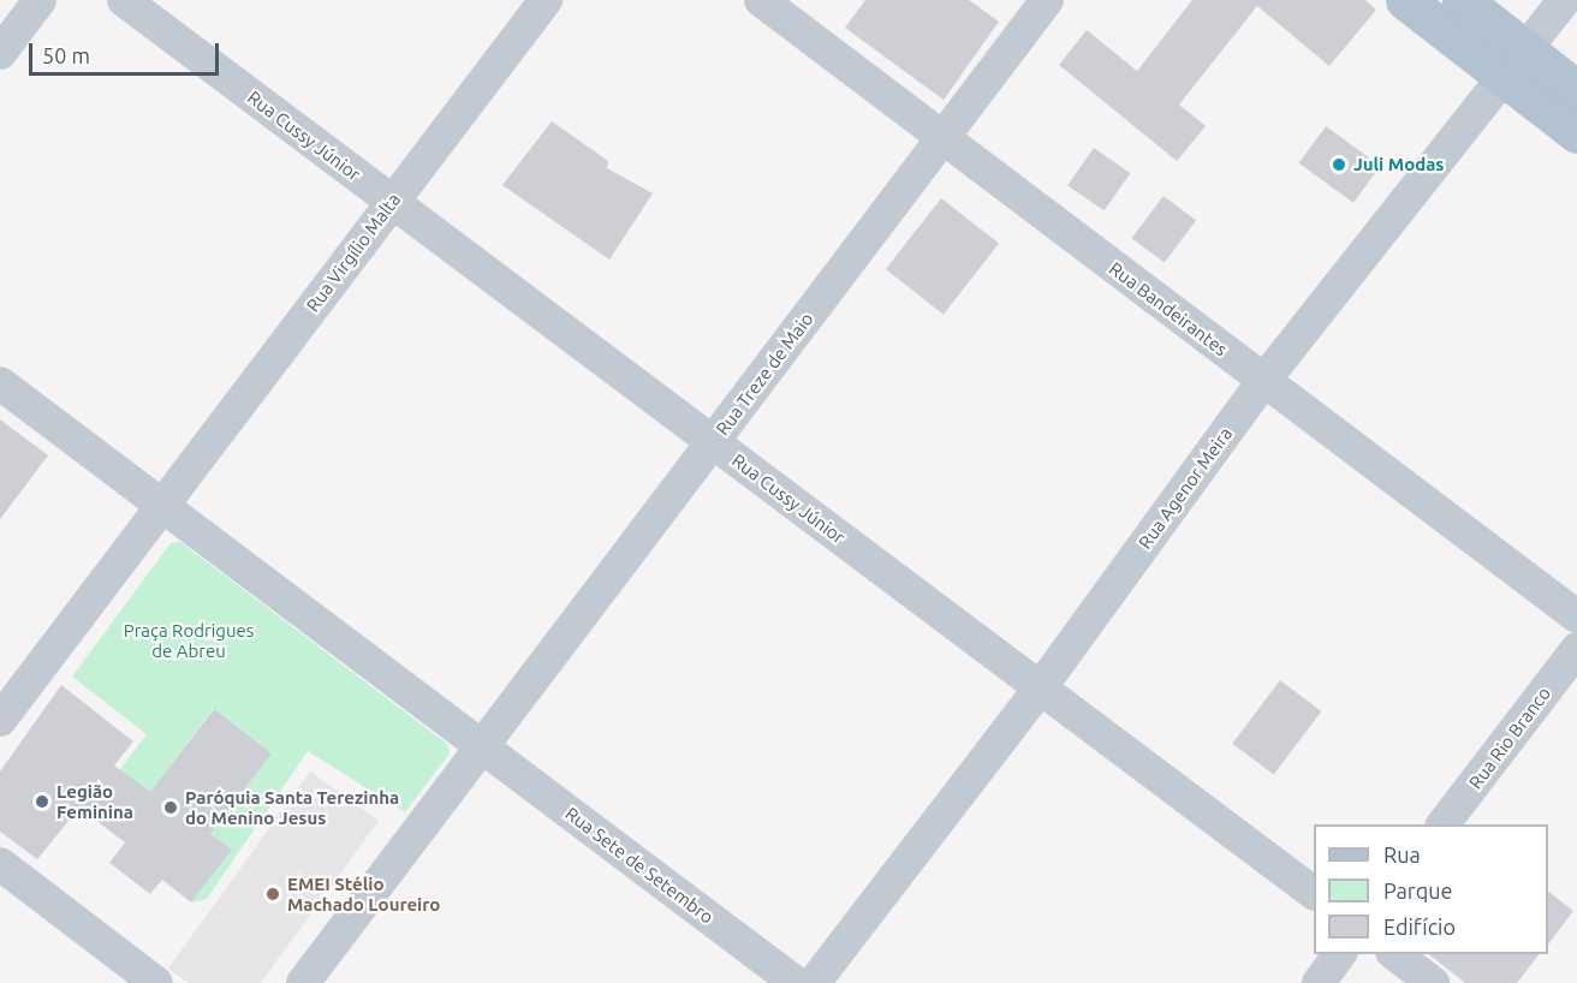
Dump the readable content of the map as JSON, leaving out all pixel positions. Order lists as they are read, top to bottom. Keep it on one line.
{"streets":{"street":["Rua Cussy Júnior","Rua Virgílio Malta","Rua Bandeirantes","Rua Treze de Maio","Rua Agenor Meira","Rua Rio Branco","Rua Sete de Setembro"]},"crossings":[["Rua Cussy Júnior","Rua Virgílio Malta"],["Rua Cussy Júnior","Rua Treze de Maio"],["Rua Cussy Júnior","Rua Agenor Meira"],["Rua Bandeirantes","Rua Treze de Maio"],["Rua Bandeirantes","Rua Agenor Meira"],["Rua Treze de Maio","Rua Sete de Setembro"]],"parks":["Praça Rodrigues de Abreu"],"places":["Juli Modas","Legião Feminina","Paróquia Santa Terezinha do Menino Jesus","EMEI Stélio Machado Loureiro"],"legend":["Rua","Parque","Edifício"],"scale_bar":"50 m"}
